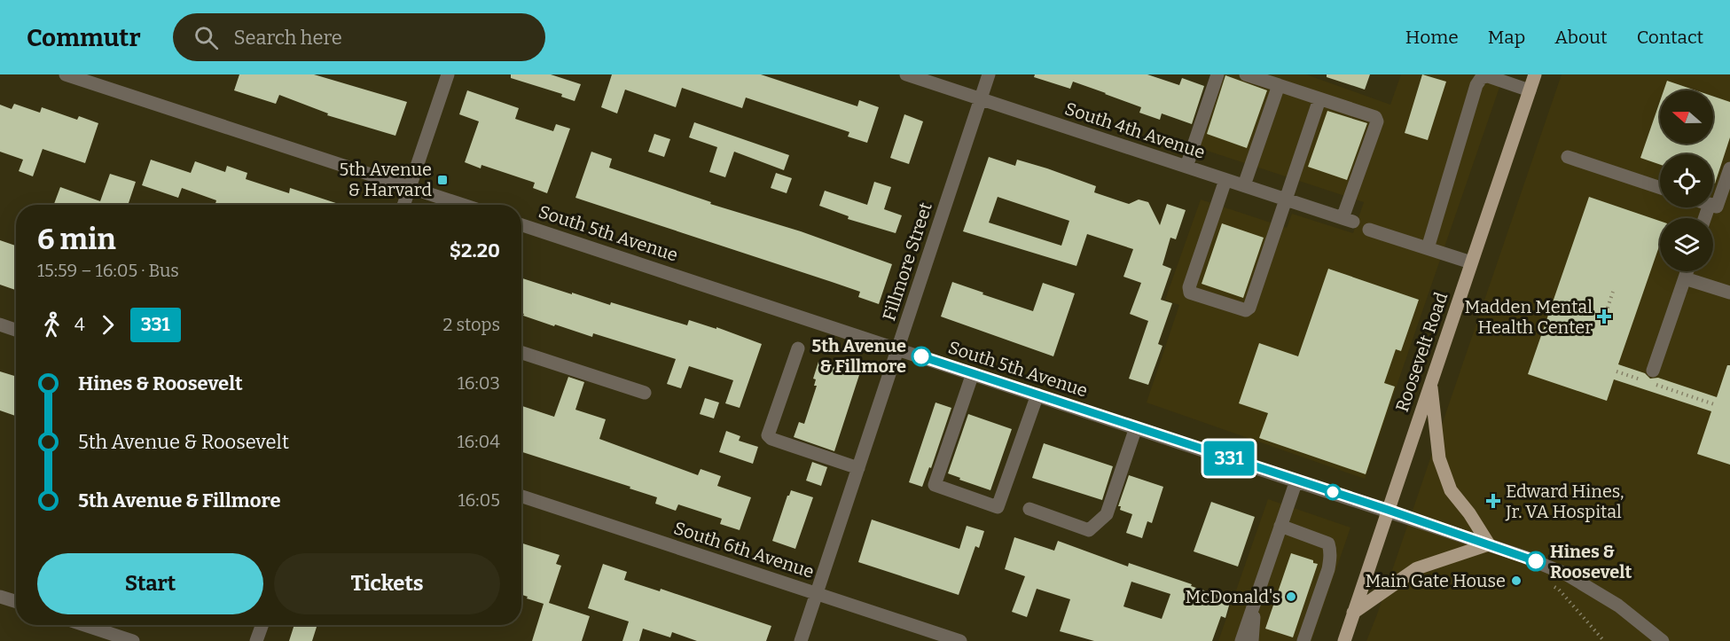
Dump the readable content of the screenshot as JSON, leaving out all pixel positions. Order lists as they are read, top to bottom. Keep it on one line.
{"streets":{"main road":["Roosevelt Road"],"street":["South 4th Avenue","South 5th Avenue","Fillmore Street","South 6th Avenue"]},"crossings":[["South 4th Avenue","Fillmore Street"],["South 5th Avenue","Fillmore Street"],["South 5th Avenue","Roosevelt Road"],["Fillmore Street","South 6th Avenue"]],"places":{"transit":["5th Avenue & Harvard"],"health":["Madden Mental Health Center","Edward Hines, Jr. VA Hospital"],"other":["5th Avenue & Fillmore","Hines & Roosevelt","Main Gate House","McDonald's"]},"lines":["bus line 331"],"north":"left","page":{"header":"Commutr","search":"Search here","nav":["Home","Map","About","Contact"],"on_map":"331","heading":["6 min","15:59 – 16:05 · Bus","$2.20"],"legs":["4","331","2 stops"],"list":[{"name":"Hines & Roosevelt","value":"16:03"},{"name":"5th Avenue & Roosevelt","value":"16:04"},{"name":"5th Avenue & Fillmore","value":"16:05"}],"buttons":["Start","Tickets"]}}
